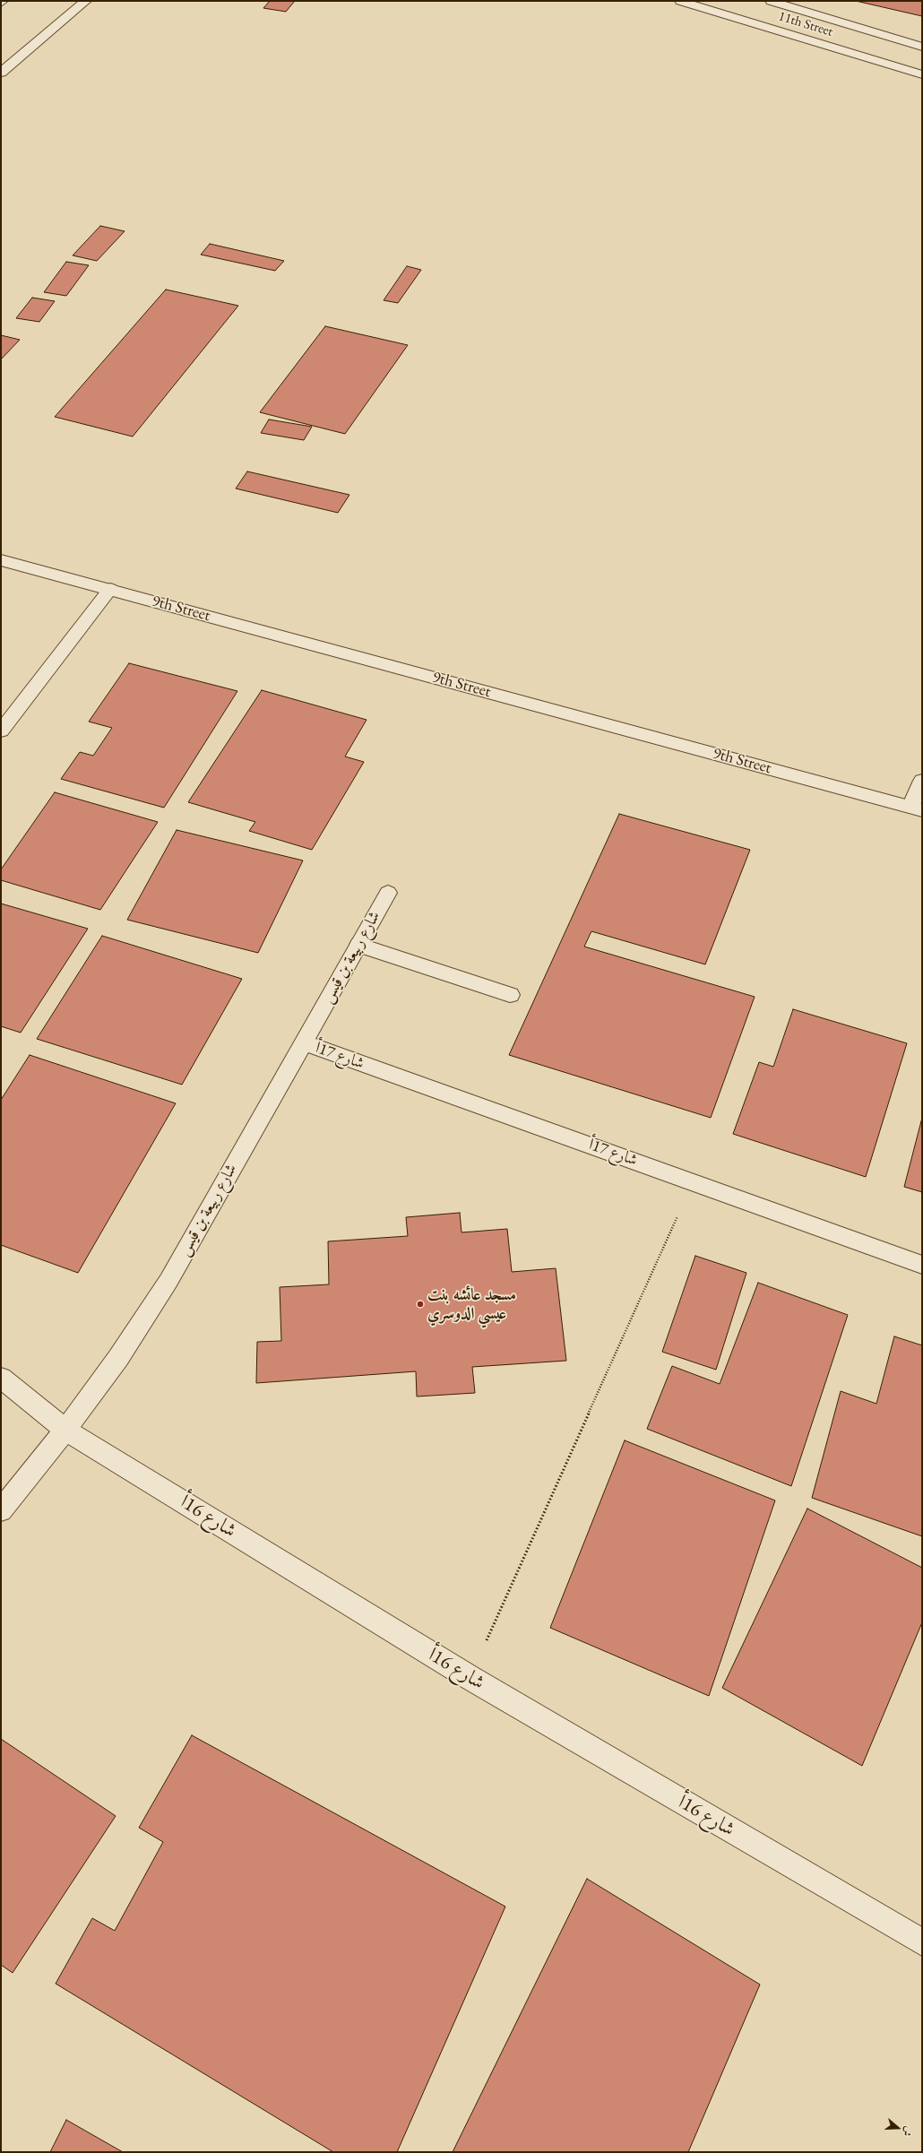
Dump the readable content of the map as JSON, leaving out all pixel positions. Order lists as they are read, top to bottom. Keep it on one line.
{"streets":{"street":["11th Street","9th Street","شارع ربيعة بن قيس","شارع 17أ","شارع 16أ"]},"crossings":[["شارع ربيعة بن قيس","شارع 17أ"],["شارع ربيعة بن قيس","شارع 16أ"]],"places":["مسجد عائشه بنت عيسي الدوسري"],"north":"right"}
